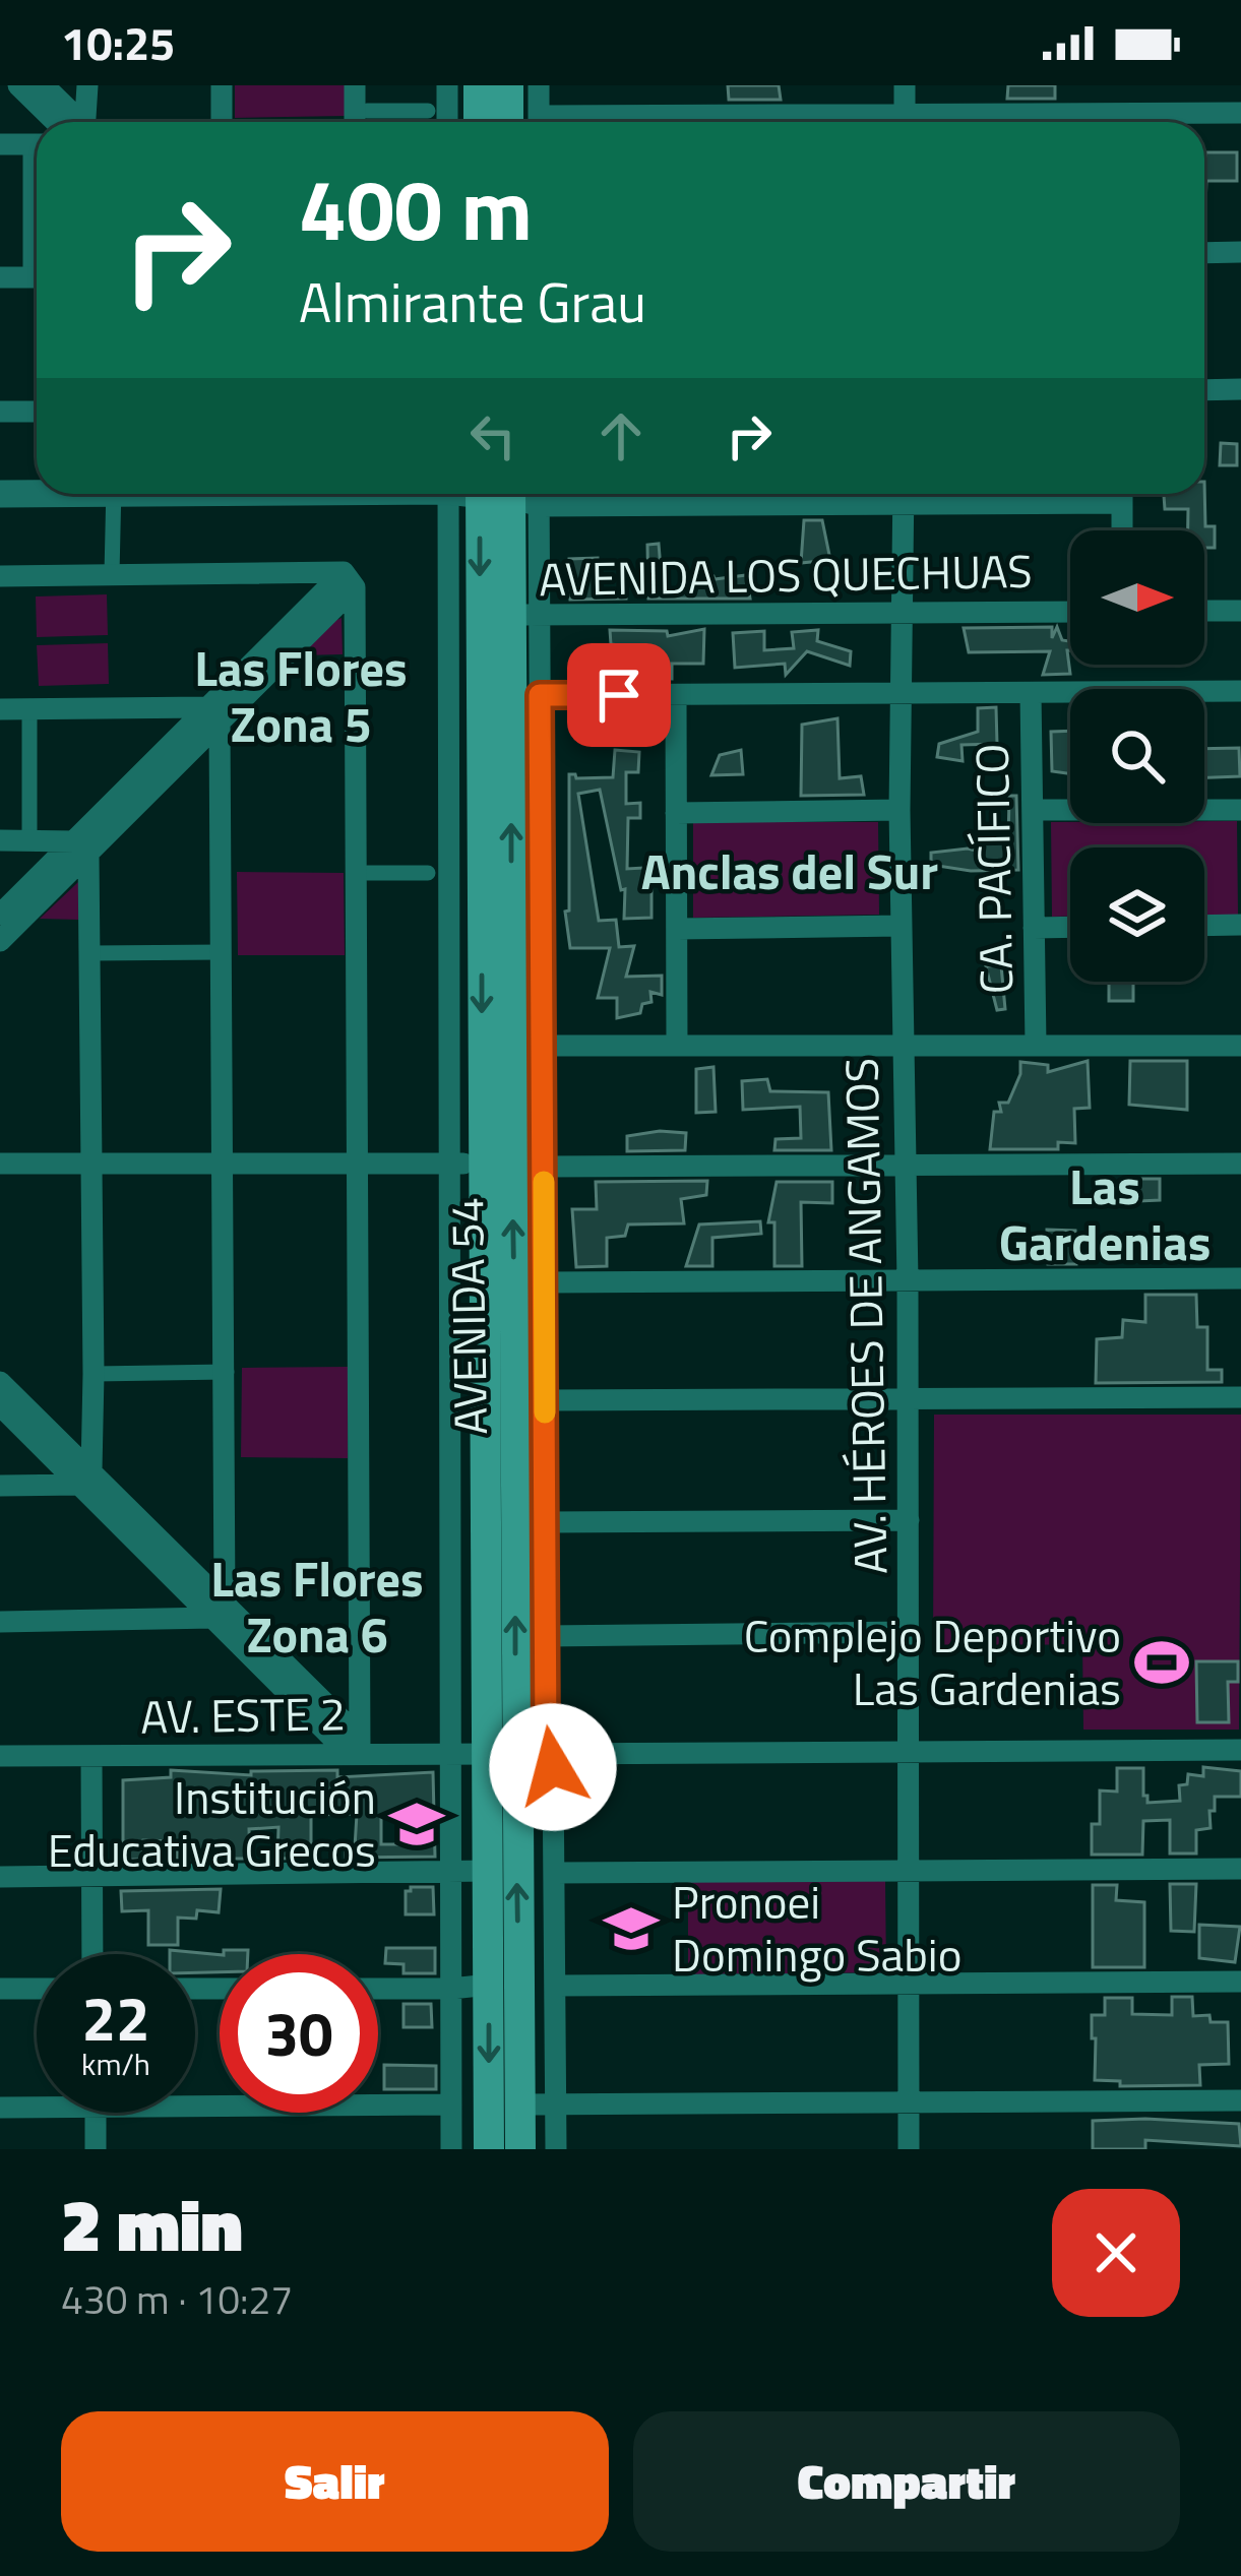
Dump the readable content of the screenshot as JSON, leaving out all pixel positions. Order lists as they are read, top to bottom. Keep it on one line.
{"streets":{"main road":["AVENIDA 54"],"street":["AVENIDA LOS QUECHUAS","CA. PACÍFICO","AV. HÉROES DE ANGAMOS","AV. ESTE 2"]},"crossings":[["AVENIDA LOS QUECHUAS","AVENIDA 54"],["AVENIDA LOS QUECHUAS","AV. HÉROES DE ANGAMOS"],["AVENIDA 54","AV. ESTE 2"],["AV. HÉROES DE ANGAMOS","AV. ESTE 2"]],"districts":["Las Flores Zona 5","Anclas del Sur","Las Gardenias","Las Flores Zona 6"],"places":{"sports":["Complejo Deportivo Las Gardenias"],"school or university":["Institución Educativa Grecos","Pronoei Domingo Sabio"]},"north":"right","page":{"status":"10:25","turn":["400 m","Almirante Grau"],"speed":"22 km/h","limit":"30","heading":["2 min","430 m · 10:27"],"buttons":["Salir","Compartir"]}}
